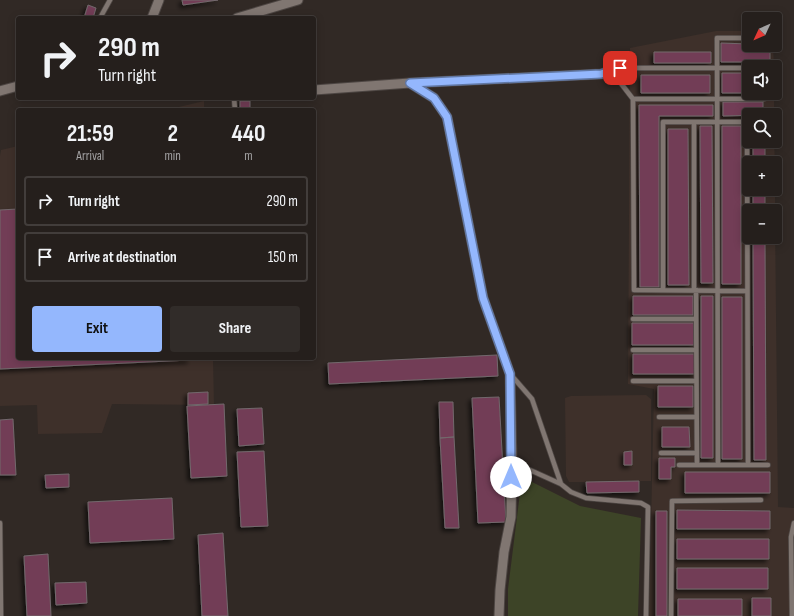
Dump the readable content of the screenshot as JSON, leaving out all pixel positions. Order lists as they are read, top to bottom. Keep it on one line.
{"north":"bottom left","page":{"map_buttons":["+","−"],"turn":["290 m","Turn right"],"eta":["21:59","Arrival","2","min","440","m"],"list":[{"name":"Turn right","value":"290 m"},{"name":"Arrive at destination","value":"150 m"}],"buttons":["Exit","Share"]}}
